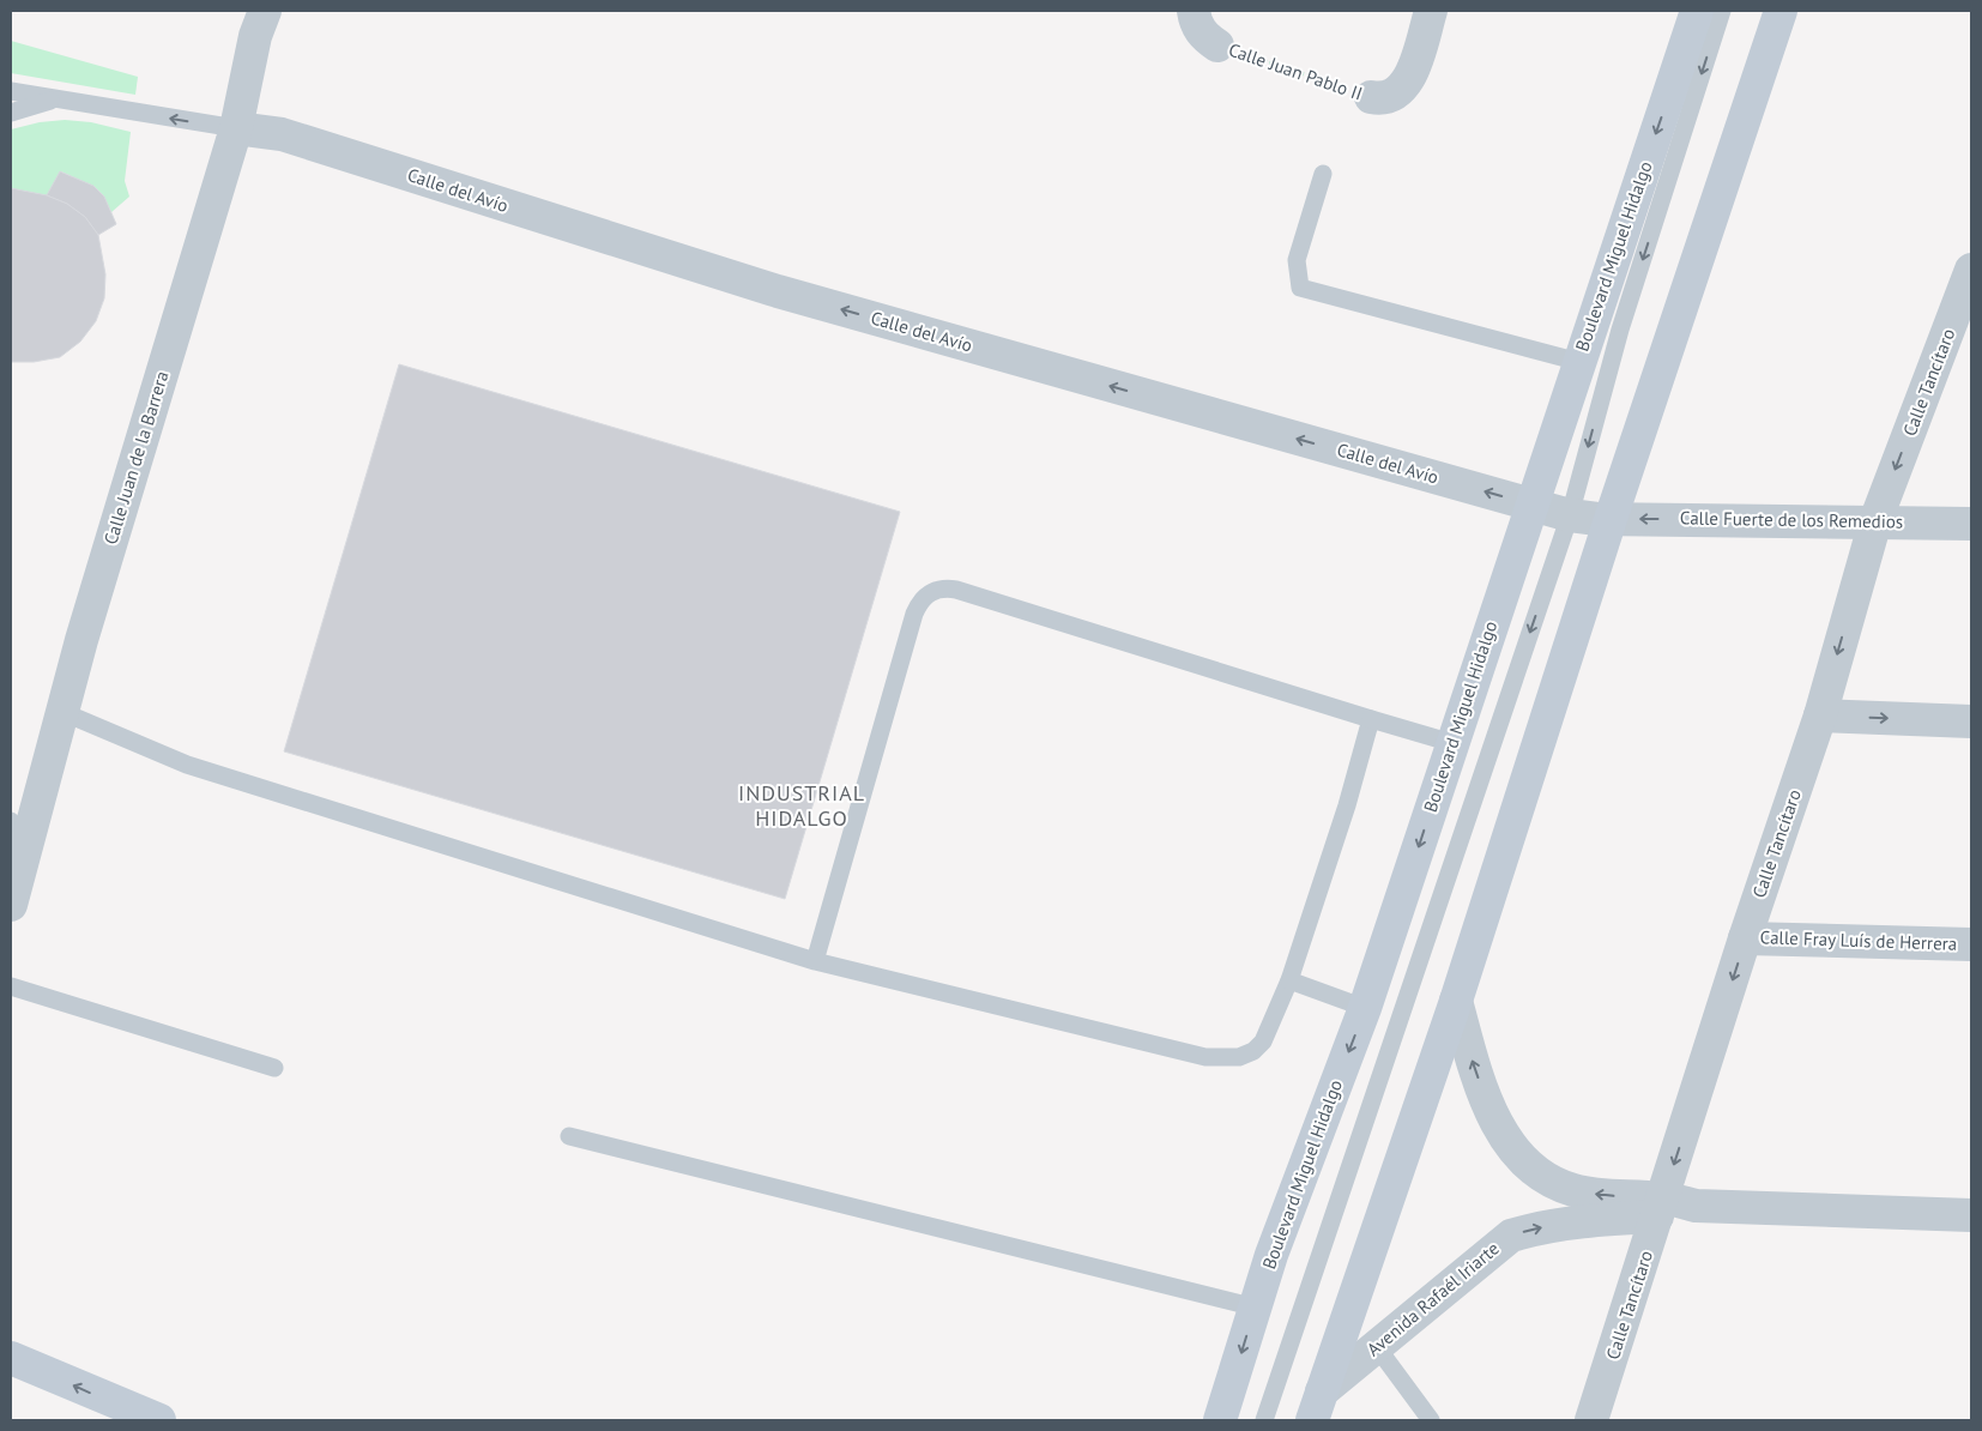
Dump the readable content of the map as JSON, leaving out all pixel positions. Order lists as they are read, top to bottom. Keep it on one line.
{"streets":{"main road":["Boulevard Miguel Hidalgo"],"street":["Calle Juan Pablo II","Calle del Avío","Calle Tancítaro","Calle Juan de la Barrera","Calle Fuerte de los Remedios","Calle Fray Luís de Herrera","Avenida Rafaél Iriarte"]},"crossings":[["Calle del Avío","Boulevard Miguel Hidalgo"],["Calle del Avío","Calle Juan de la Barrera"],["Calle del Avío","Calle Fuerte de los Remedios"],["Calle Tancítaro","Calle Fuerte de los Remedios"],["Calle Tancítaro","Calle Fray Luís de Herrera"],["Calle Tancítaro","Avenida Rafaél Iriarte"]],"one_way":["Calle del Avío","Calle Tancítaro","Calle Fuerte de los Remedios"],"districts":["INDUSTRIAL HIDALGO"]}
